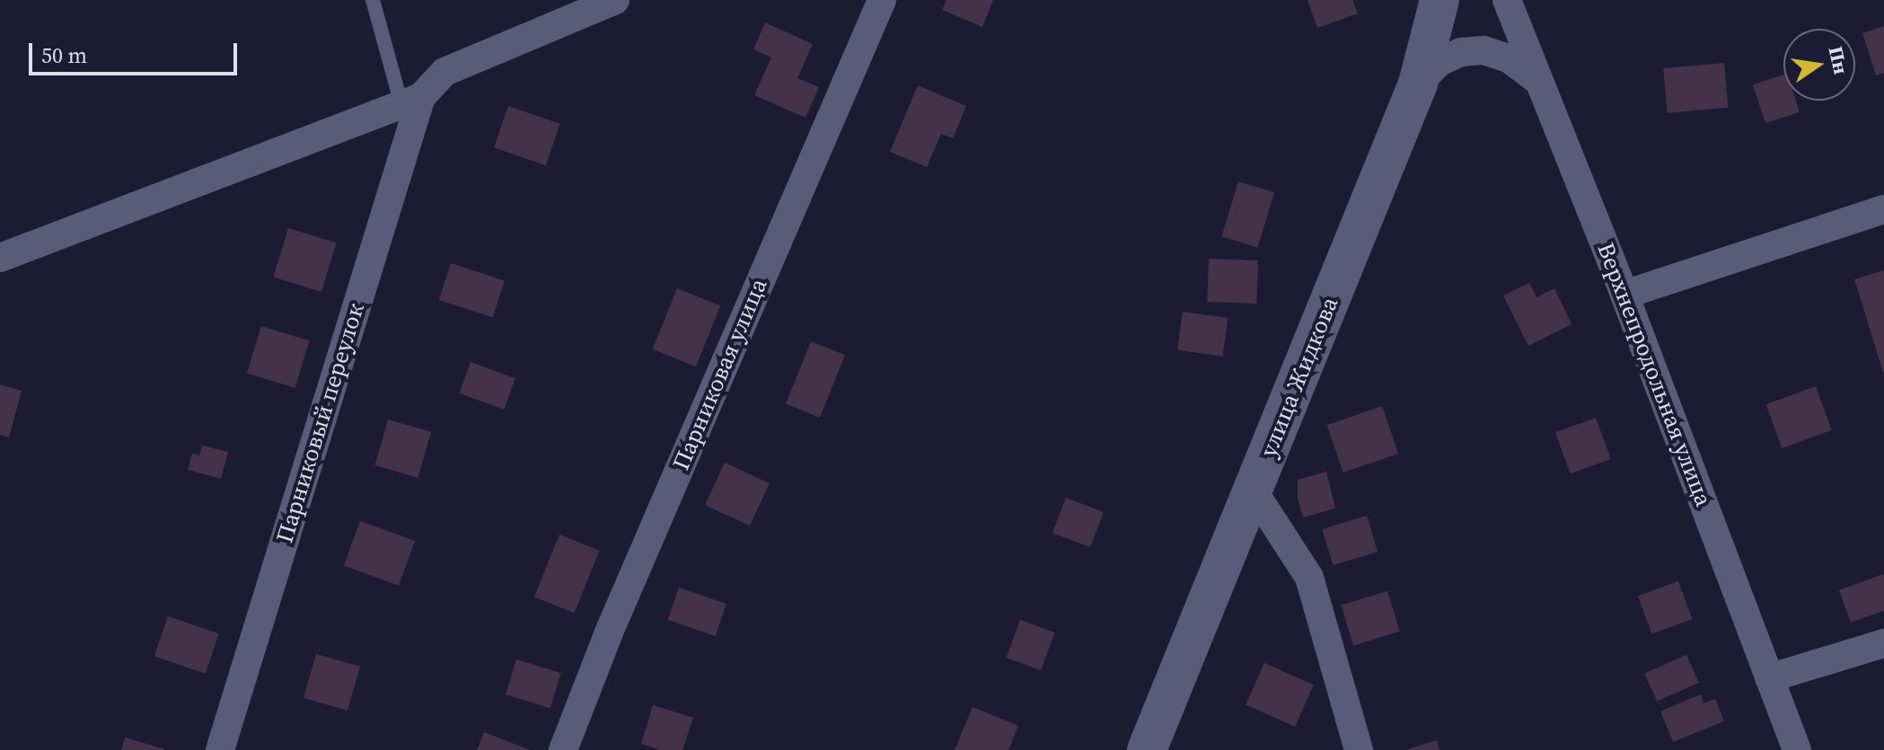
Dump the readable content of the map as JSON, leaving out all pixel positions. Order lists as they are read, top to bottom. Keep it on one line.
{"streets":{"main road":["улица Жидкова"],"street":["Парниковая улица","Верхнепродольная улица","Парниковый переулок"]},"scale_bar":"50 m","north":"right"}
